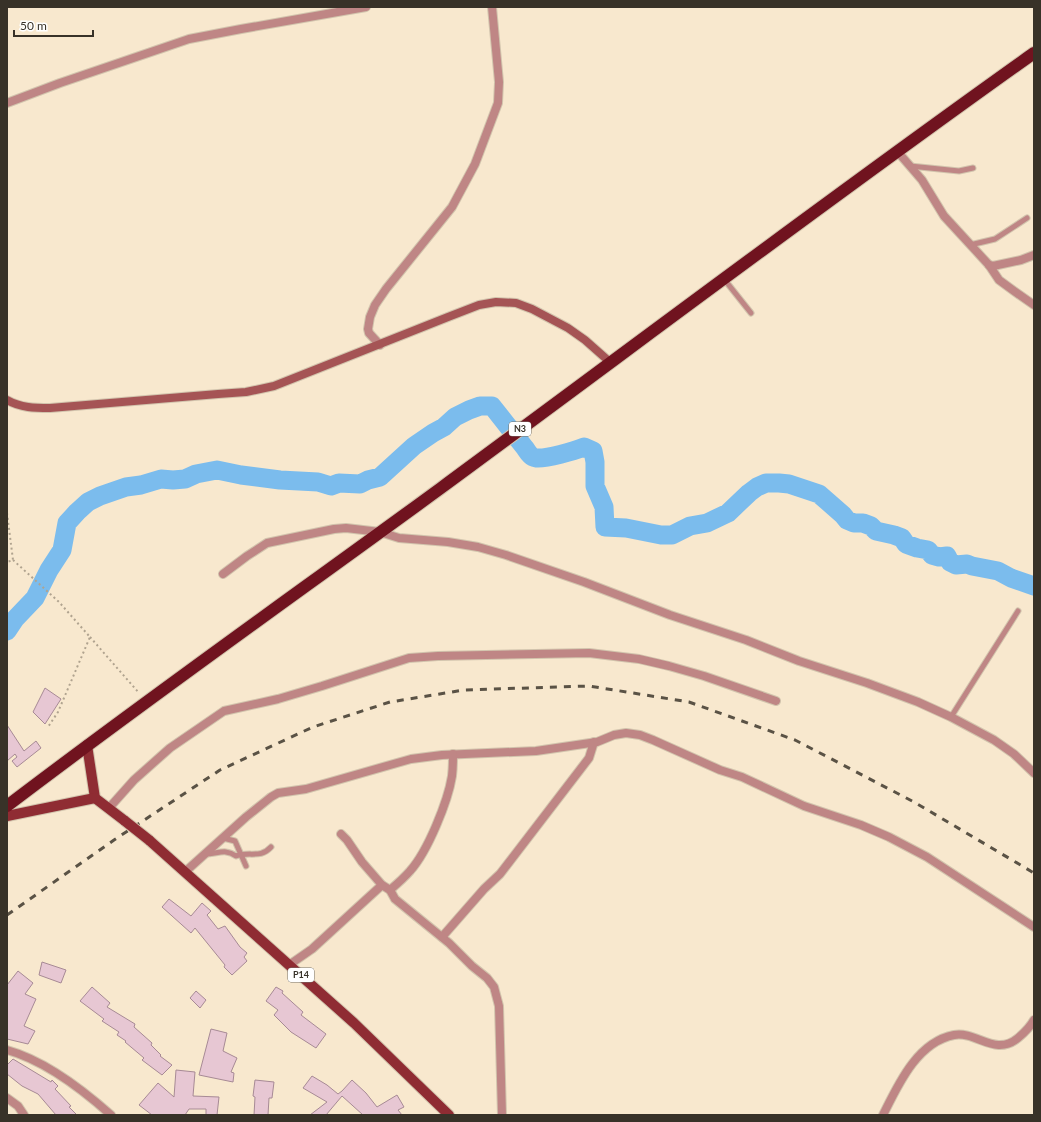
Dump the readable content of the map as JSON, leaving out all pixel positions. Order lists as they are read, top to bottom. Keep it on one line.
{"streets":{"highway":["N3"],"main road":["P14"]},"scale_bar":"50 m"}
